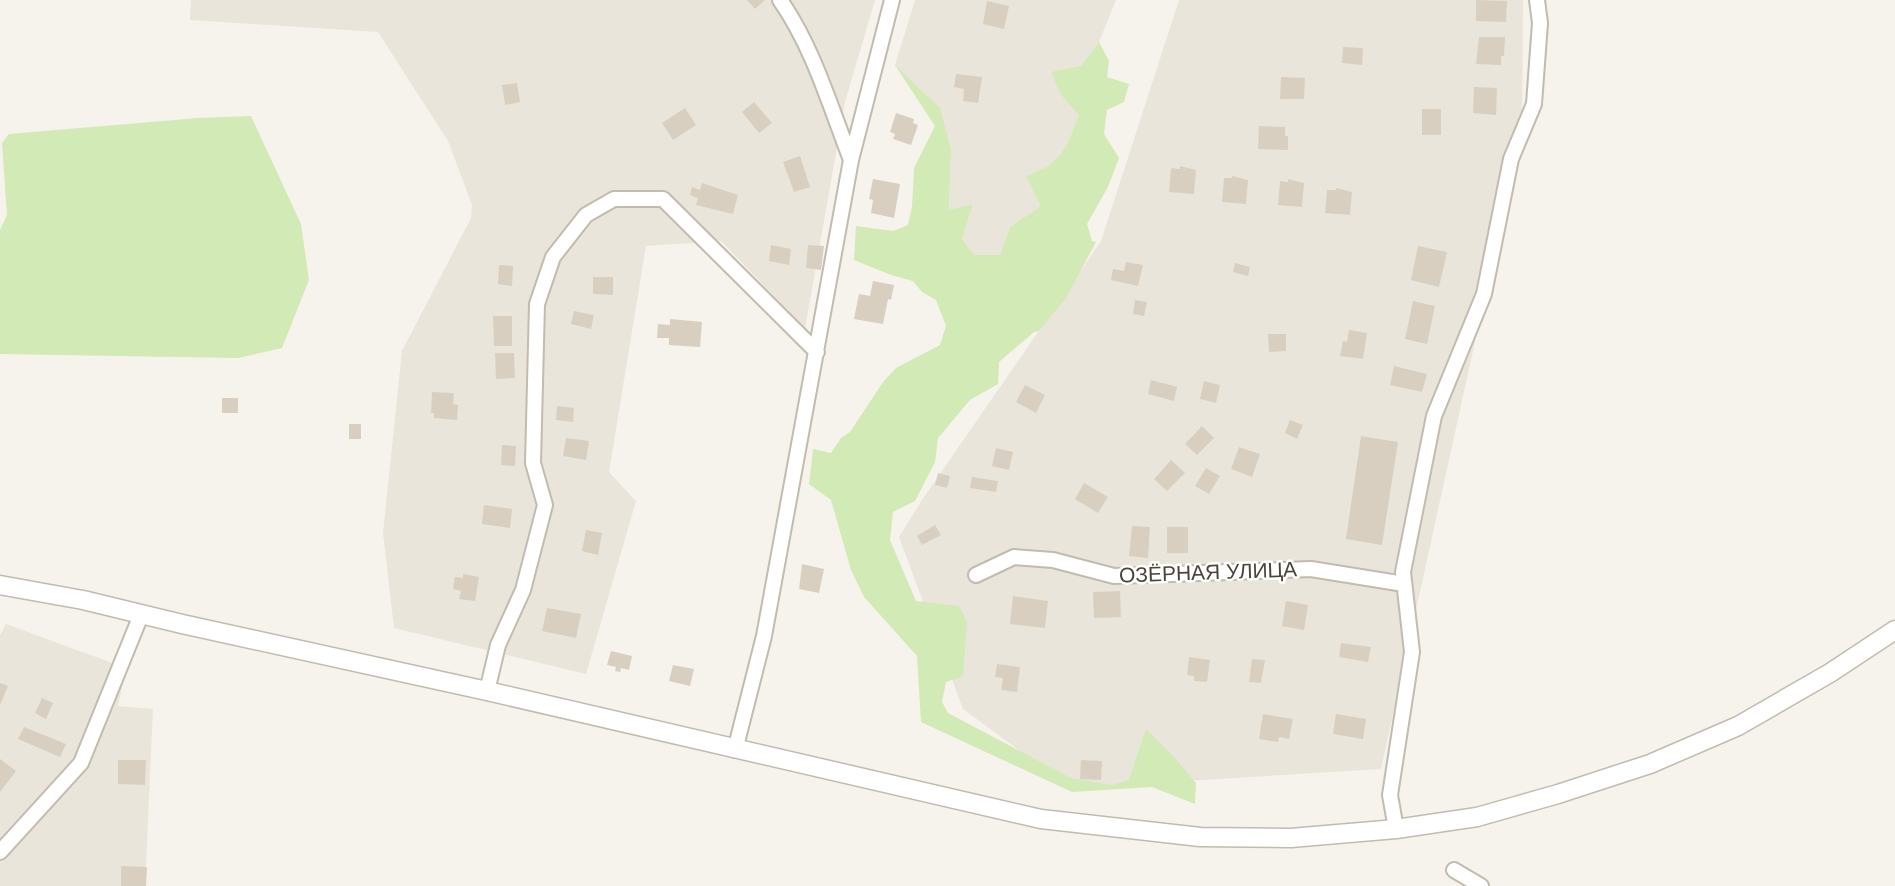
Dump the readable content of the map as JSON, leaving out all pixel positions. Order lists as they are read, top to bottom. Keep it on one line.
{"streets":{"street":["ОЗЁРНАЯ УЛИЦА"]}}
